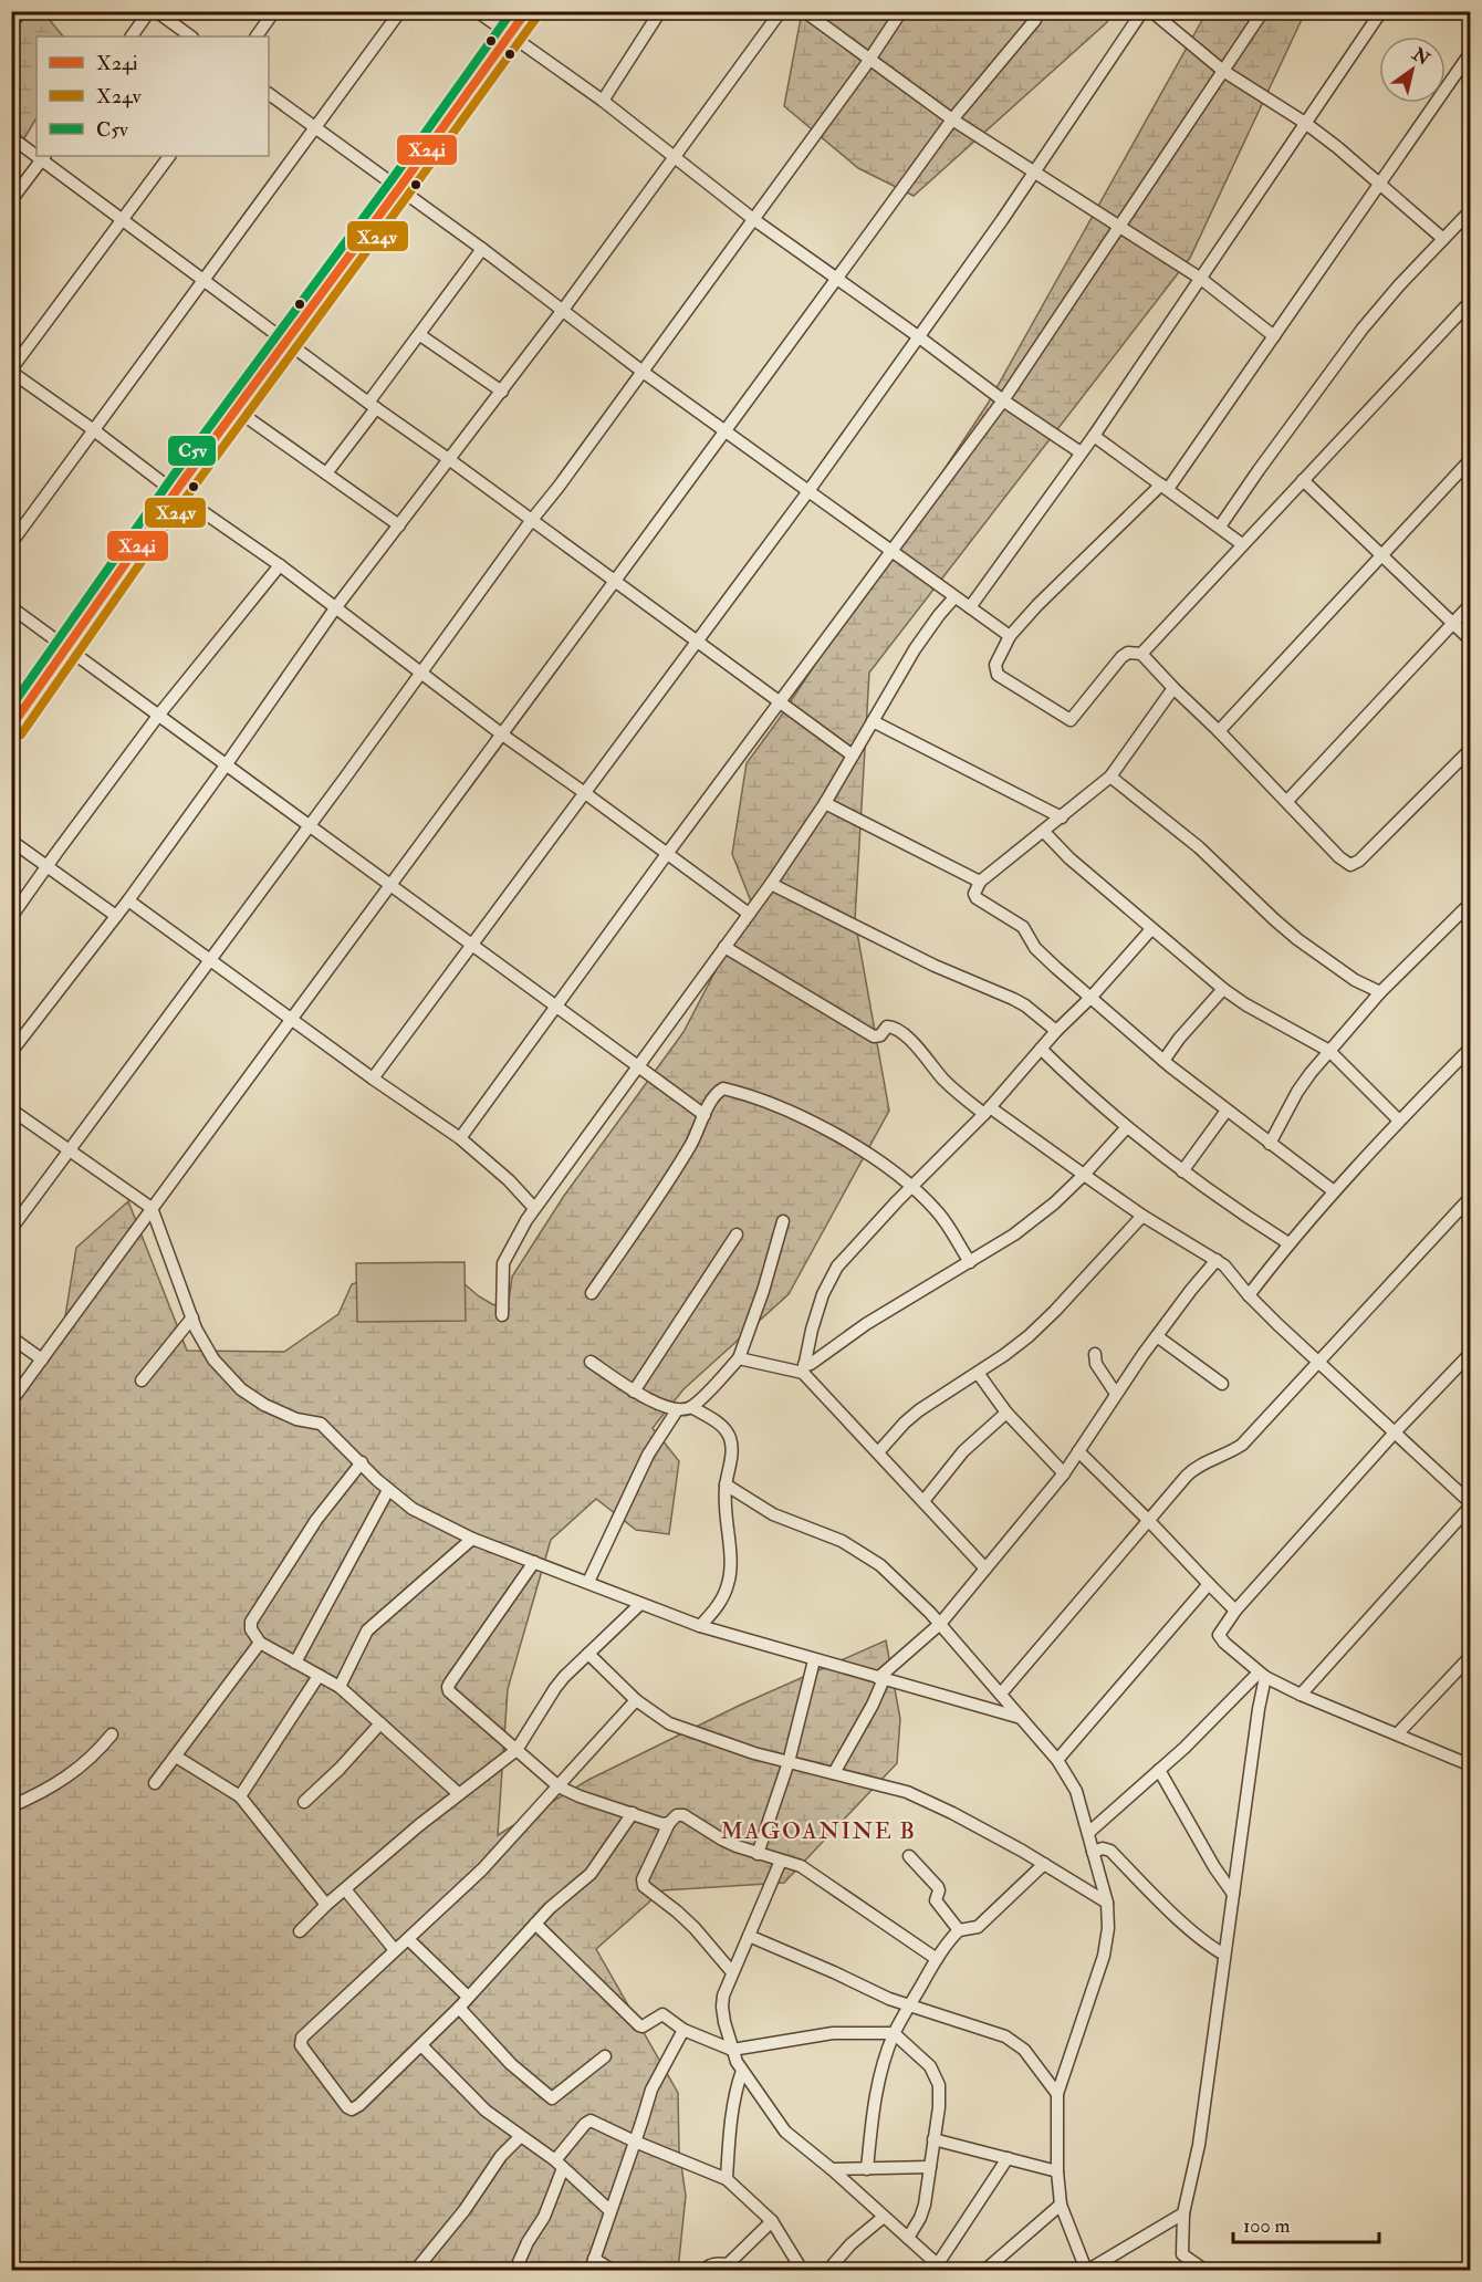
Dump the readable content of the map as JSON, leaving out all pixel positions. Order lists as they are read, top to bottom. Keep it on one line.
{"districts":["MAGOANINE B"],"lines":["transit line X24i","transit line C5v","transit line X24v"],"legend":["X24i","X24v","C5v"],"scale_bar":"100 m","north":"top right"}
